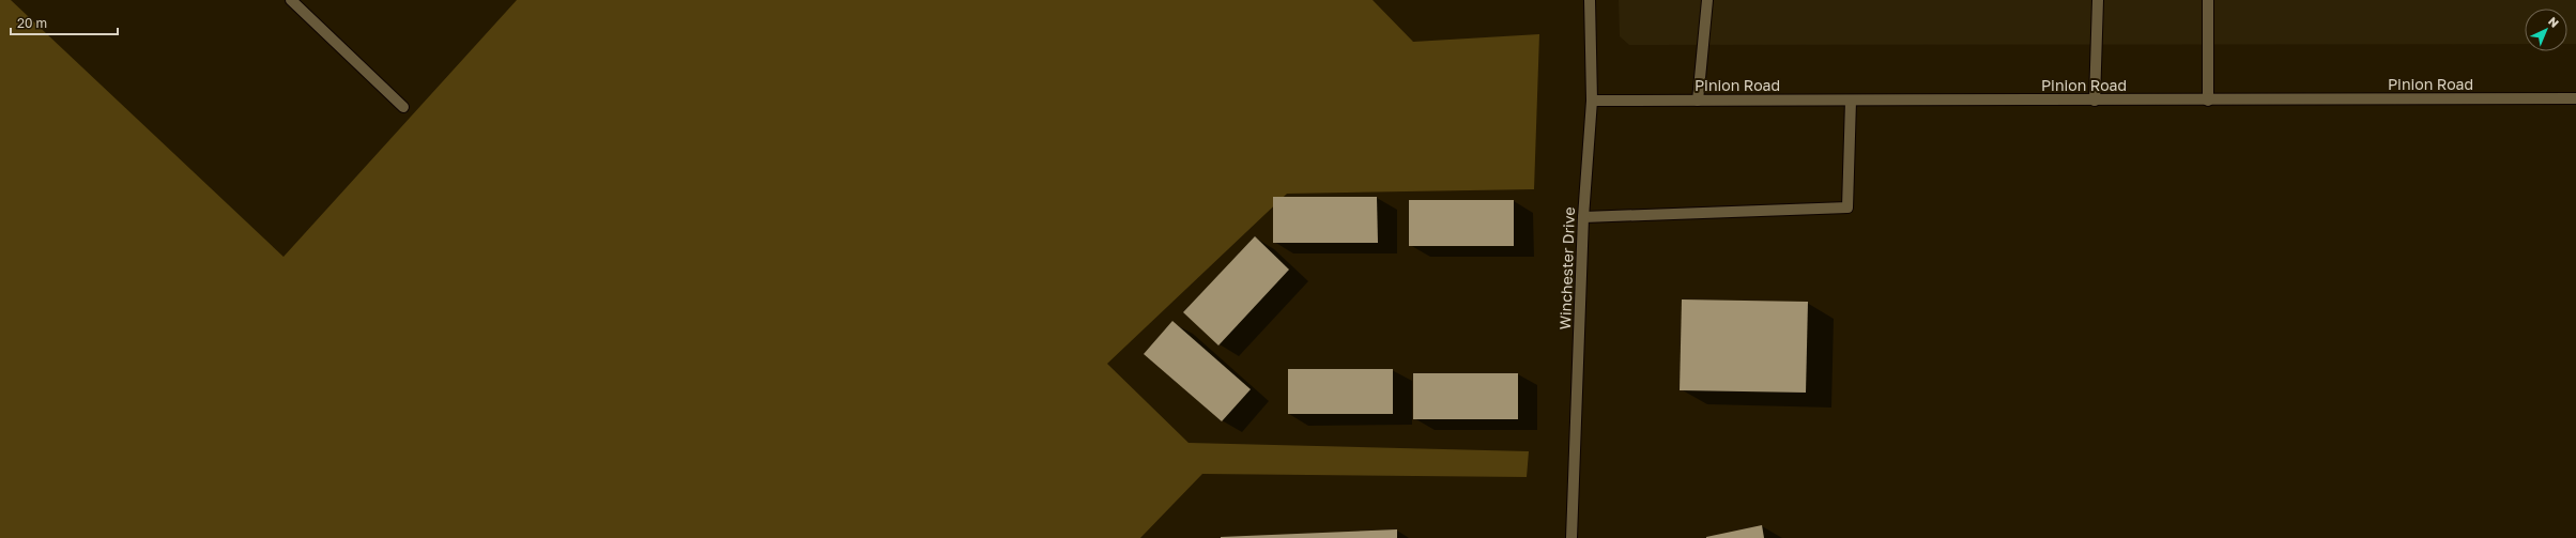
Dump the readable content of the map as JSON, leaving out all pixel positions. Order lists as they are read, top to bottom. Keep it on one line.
{"streets":{"street":["Pinion Road","Winchester Drive"]},"crossings":[["Pinion Road","Winchester Drive"]],"scale_bar":"20 m","north":"top right"}
